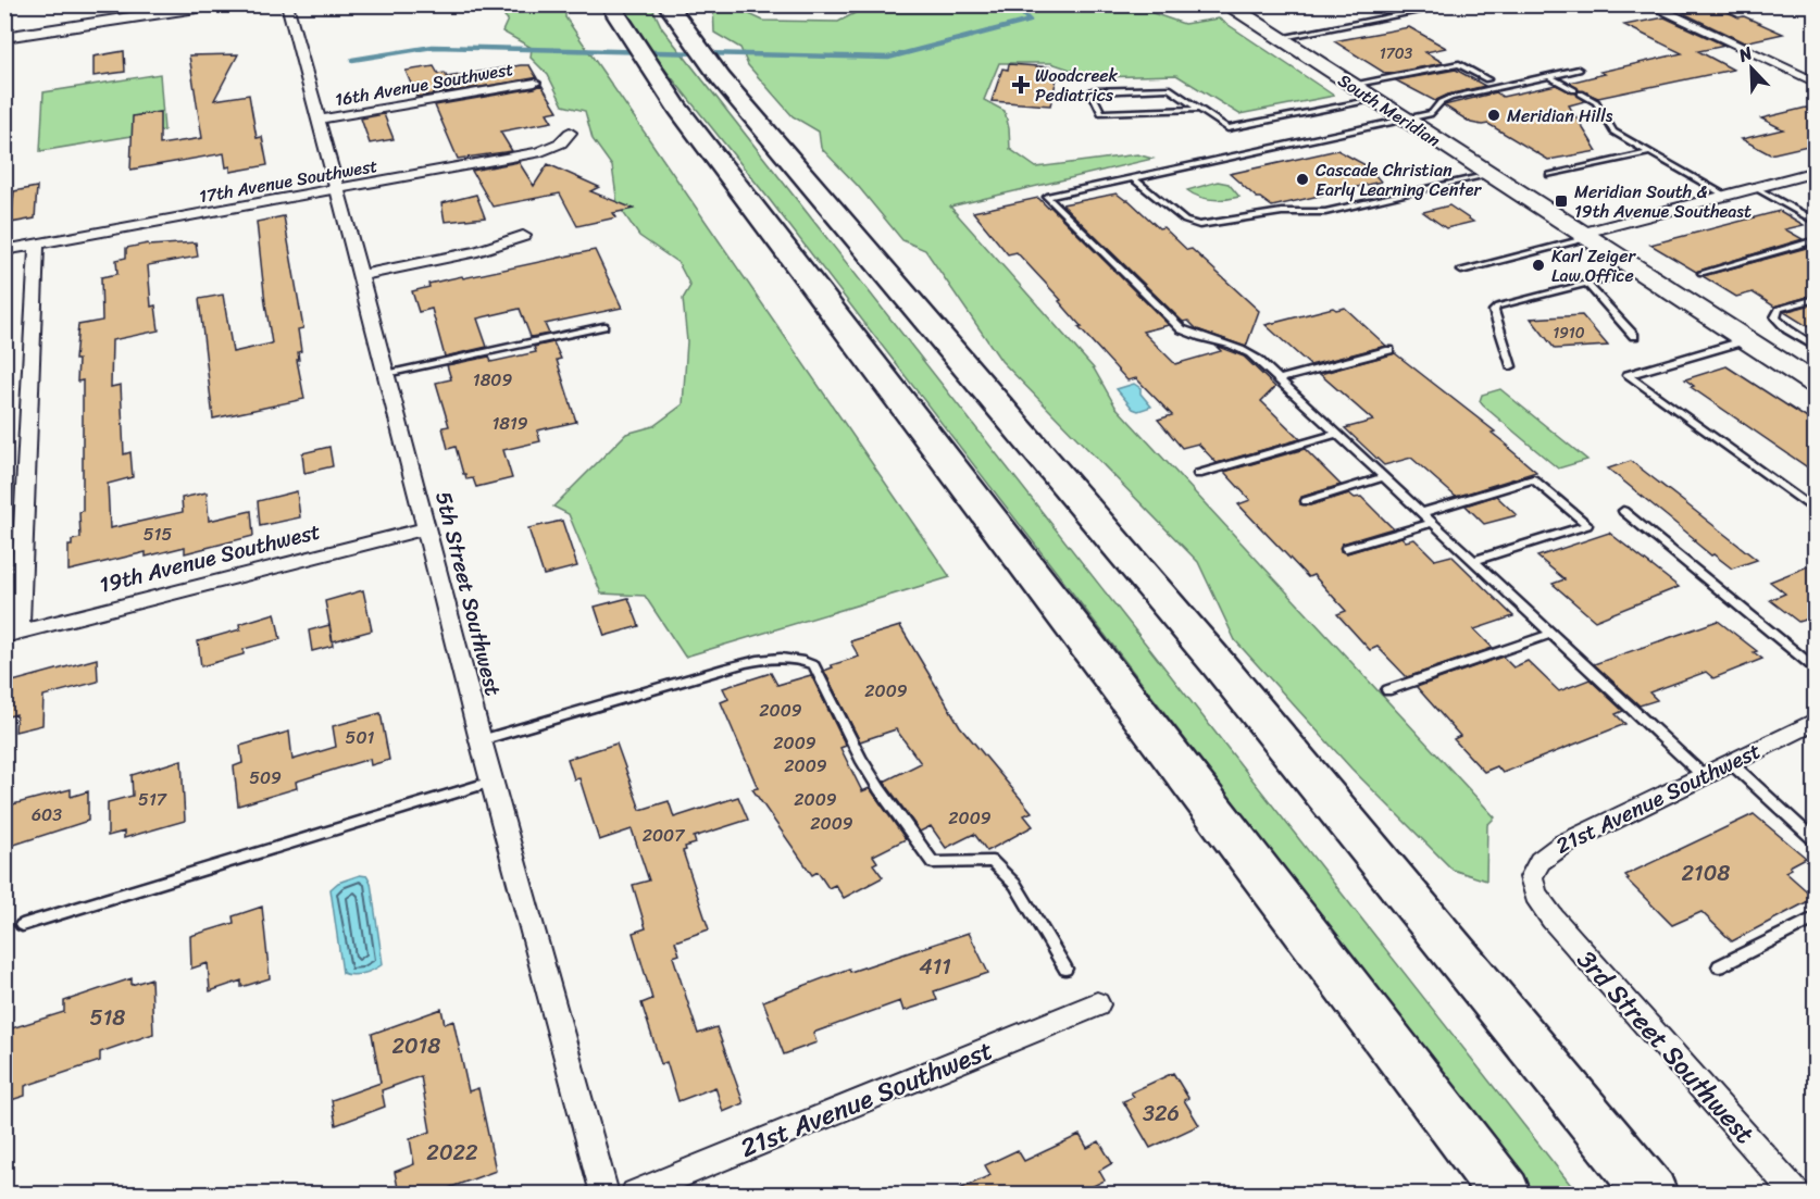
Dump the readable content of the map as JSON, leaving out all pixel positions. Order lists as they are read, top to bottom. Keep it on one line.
{"streets":{"main road":["South Meridian"],"street":["16th Avenue Southwest","17th Avenue Southwest","19th Avenue Southwest","5th Street Southwest","21st Avenue Southwest","3rd Street Southwest"]},"crossings":[["16th Avenue Southwest","5th Street Southwest"],["17th Avenue Southwest","5th Street Southwest"],["19th Avenue Southwest","5th Street Southwest"],["21st Avenue Southwest","3rd Street Southwest"]],"places":{"health":["Woodcreek Pediatrics"],"other":["Meridian Hills","Cascade Christian Early Learning Center","Karl Zeiger Law Office"],"transit":["Meridian South & 19th Avenue Southeast"]},"house_numbers":["1703","1910","1809","1819","515","2009","2009","501","2009","2009","509","517","2009","603","2009","2009","2007","2108","411","518","2018","326","2022"],"north":"top left"}
